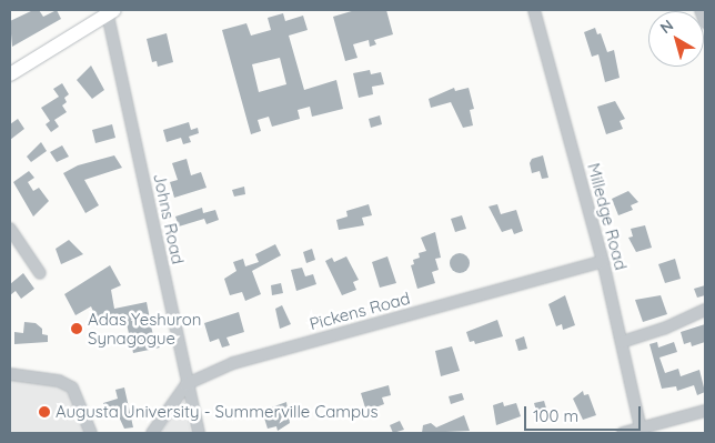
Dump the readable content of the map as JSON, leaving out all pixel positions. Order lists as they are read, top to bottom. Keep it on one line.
{"streets":{"street":["Milledge Road","Johns Road","Pickens Road"]},"crossings":[["Milledge Road","Pickens Road"],["Johns Road","Pickens Road"]],"places":["Adas Yeshuron Synagogue","Augusta University - Summerville Campus"],"scale_bar":"100 m","north":"top left"}
